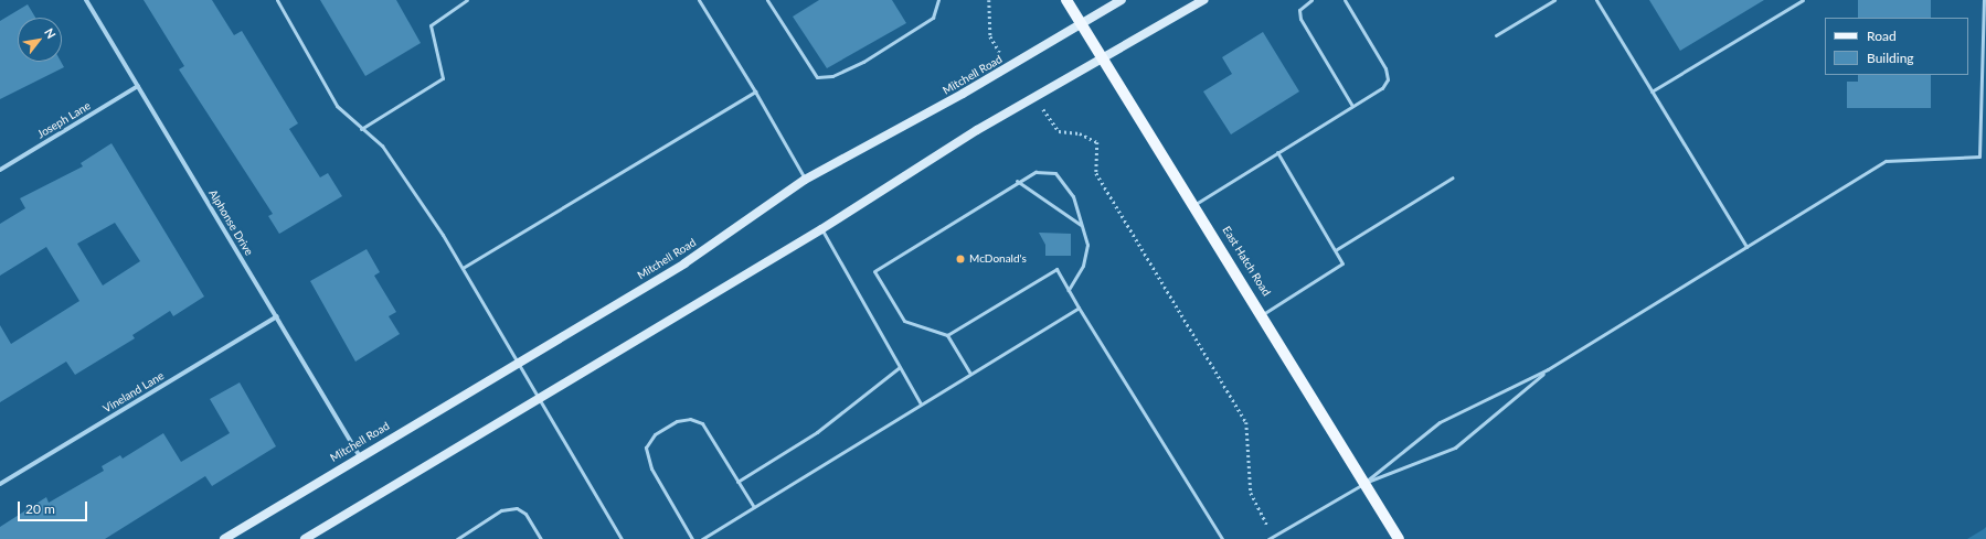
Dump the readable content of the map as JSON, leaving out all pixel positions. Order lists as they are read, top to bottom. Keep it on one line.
{"streets":{"main road":["Mitchell Road","East Hatch Road"],"street":["Joseph Lane","Alphonse Drive","Vineland Lane"]},"crossings":[["Mitchell Road","Alphonse Drive"],["Mitchell Road","East Hatch Road"],["Joseph Lane","Alphonse Drive"],["Alphonse Drive","Vineland Lane"]],"places":["McDonald's"],"legend":["Road","Building"],"scale_bar":"20 m","north":"top right"}
